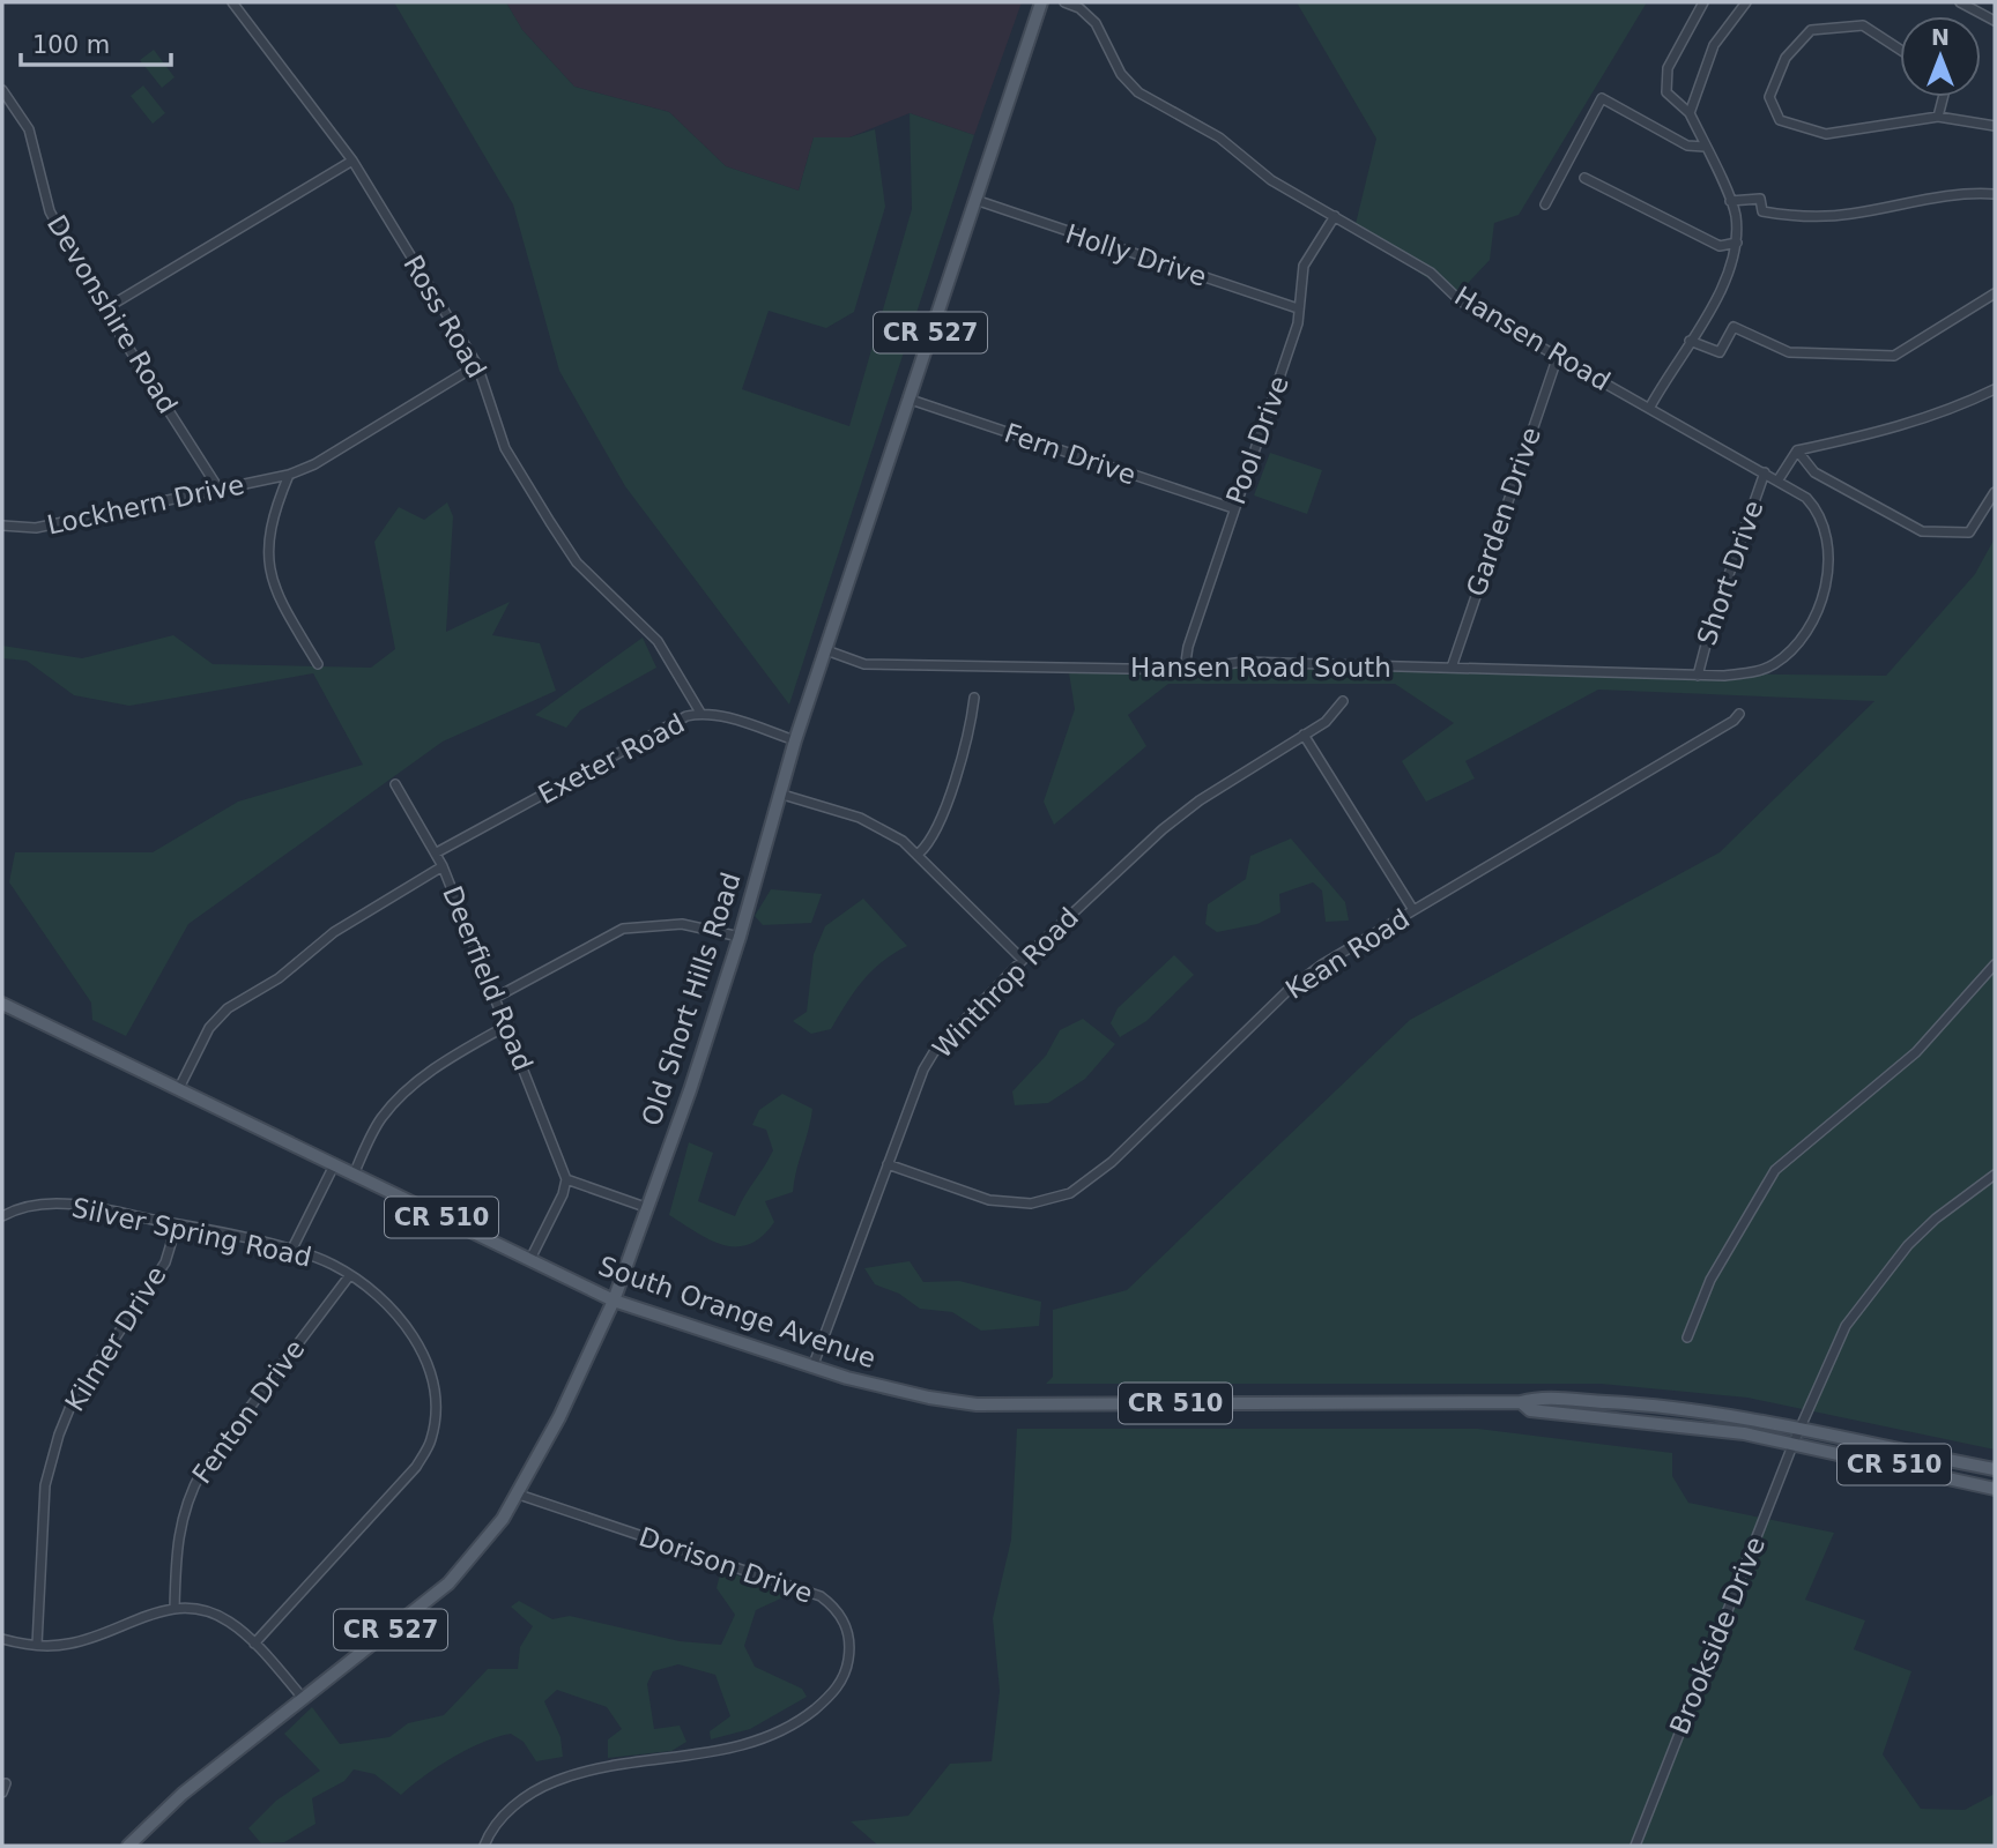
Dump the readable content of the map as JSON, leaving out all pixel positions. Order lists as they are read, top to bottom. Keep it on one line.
{"streets":{"main road":["CR 527","Old Short Hills Road","CR 510","South Orange Avenue"],"street":["Holly Drive","Devonshire Road","Ross Road","Hansen Road","Pool Drive","Fern Drive","Lockhern Drive","Garden Drive","Short Drive","Hansen Road South","Exeter Road","Kean Road","Deerfield Road","Winthrop Road","Silver Spring Road","Kilmer Drive","Fenton Drive","Dorison Drive","Brookside Drive"]},"crossings":[["Holly Drive","Pool Drive"],["Holly Drive","Old Short Hills Road"],["Devonshire Road","Lockhern Drive"],["Ross Road","Lockhern Drive"],["Ross Road","Exeter Road"],["Hansen Road","Pool Drive"],["Hansen Road","Garden Drive"],["Hansen Road","Short Drive"],["Hansen Road","Hansen Road South"],["Pool Drive","Fern Drive"],["Pool Drive","Hansen Road South"],["Fern Drive","Old Short Hills Road"],["Garden Drive","Hansen Road South"],["Short Drive","Hansen Road South"],["Hansen Road South","Old Short Hills Road"],["Exeter Road","Deerfield Road"],["Exeter Road","Old Short Hills Road"],["Kean Road","Winthrop Road"],["Winthrop Road","South Orange Avenue"],["Old Short Hills Road","South Orange Avenue"],["Old Short Hills Road","Dorison Drive"],["Silver Spring Road","Kilmer Drive"],["Silver Spring Road","Fenton Drive"],["South Orange Avenue","Brookside Drive"]],"scale_bar":"100 m","north":"top"}
